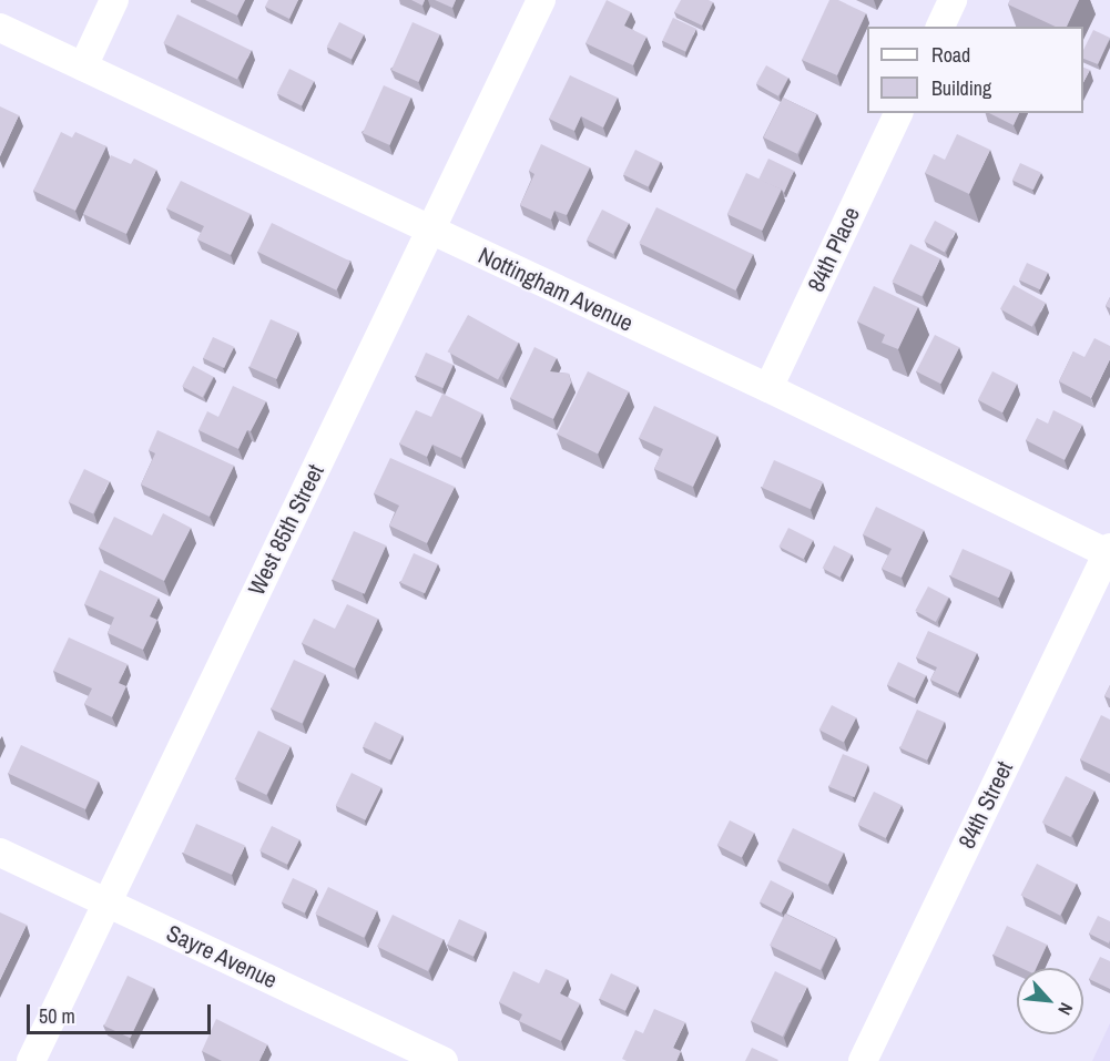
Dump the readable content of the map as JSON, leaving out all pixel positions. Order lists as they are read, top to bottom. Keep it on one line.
{"streets":{"street":["84th Place","Nottingham Avenue","West 85th Street","84th Street","Sayre Avenue"]},"crossings":[["84th Place","Nottingham Avenue"],["Nottingham Avenue","West 85th Street"],["Nottingham Avenue","84th Street"],["West 85th Street","Sayre Avenue"]],"legend":["Road","Building"],"scale_bar":"50 m","north":"bottom right"}
